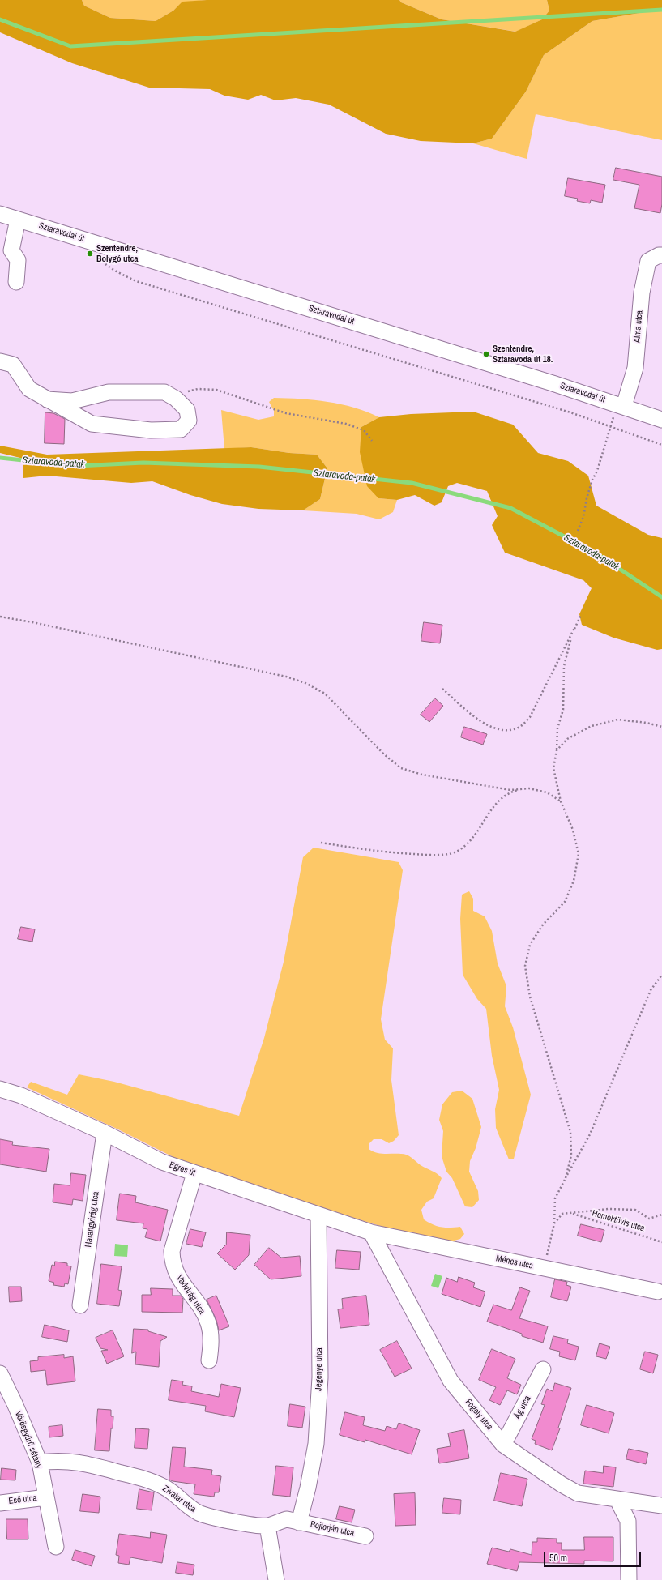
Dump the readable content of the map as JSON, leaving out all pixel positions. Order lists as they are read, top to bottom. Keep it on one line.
{"streets":{"street":["Sztaravodai út","Alma utca","Egres út","Harangvirág utca","Ménes utca","Vadvirág utca","Jegenye utca","Ág utca","Fogoly utca","Vörösgyűrű sétány","Zivatar utca","Eső utca","Bojtorján utca"],"path":["Homoktövis utca"]},"crossings":[["Sztaravodai út","Alma utca"],["Egres út","Harangvirág utca"],["Egres út","Ménes utca"],["Egres út","Vadvirág utca"],["Egres út","Jegenye utca"],["Egres út","Fogoly utca"],["Ménes utca","Fogoly utca"],["Jegenye utca","Zivatar utca"],["Jegenye utca","Bojtorján utca"],["Ág utca","Fogoly utca"],["Vörösgyűrű sétány","Zivatar utca"],["Vörösgyűrű sétány","Eső utca"],["Zivatar utca","Bojtorján utca"]],"water":["Sztaravoda-patak"],"places":["Szentendre, Bolygó utca","Szentendre, Sztaravoda út 18."],"scale_bar":"50 m"}
